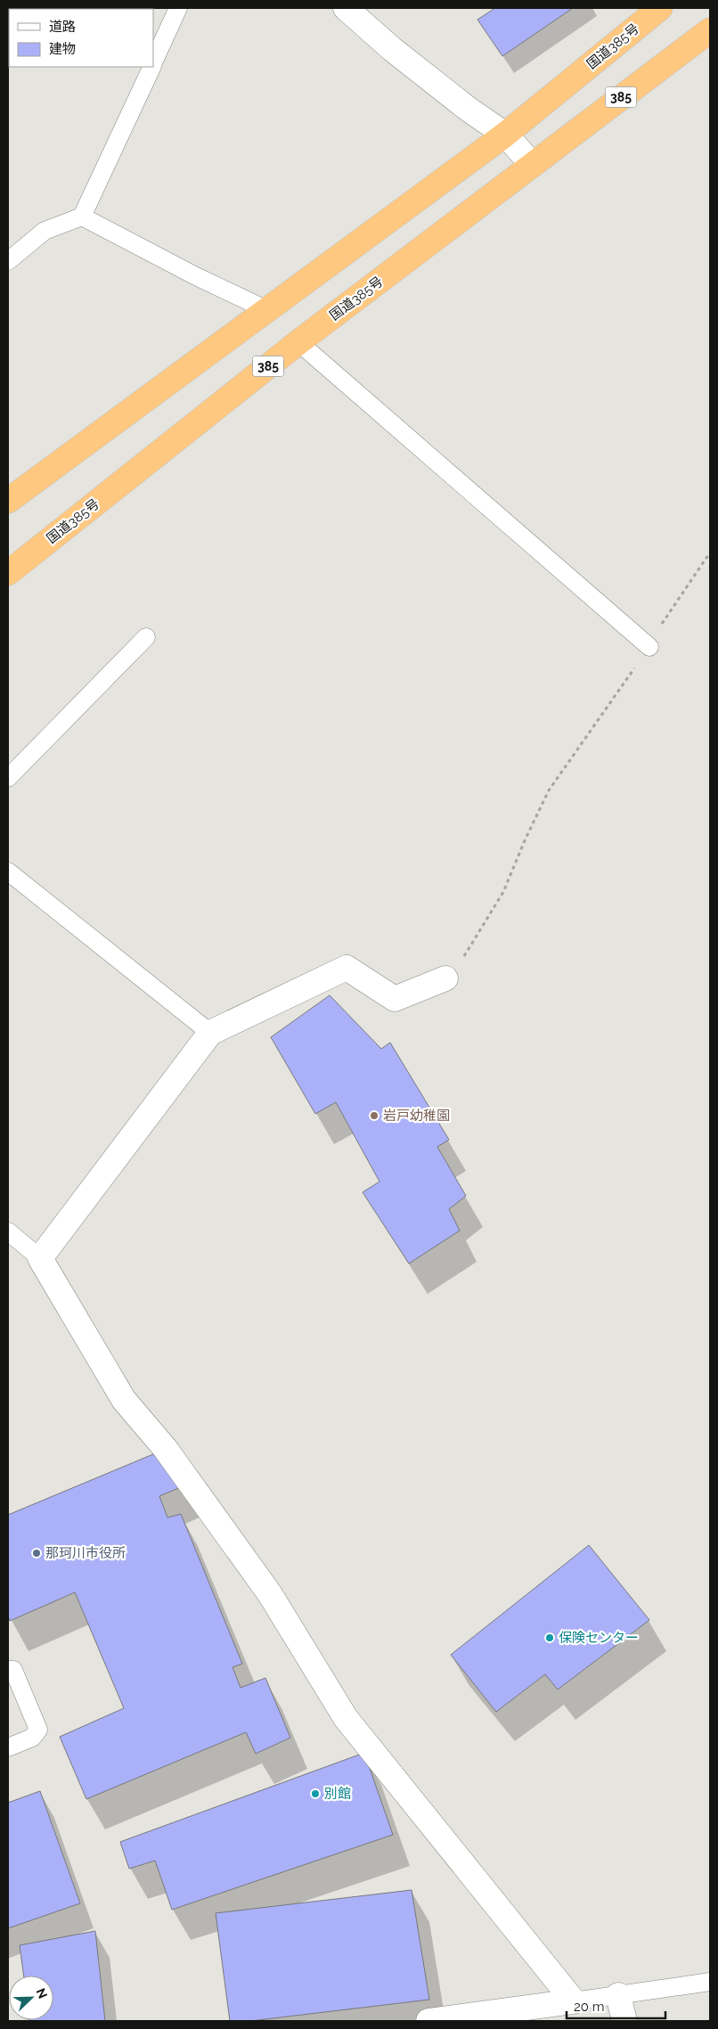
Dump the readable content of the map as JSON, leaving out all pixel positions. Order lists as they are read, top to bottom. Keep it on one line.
{"streets":{"highway":["国道385号","385"]},"places":["岩戸幼稚園","那珂川市役所","保険センター","別館"],"legend":["道路","建物"],"scale_bar":"20 m","north":"top right"}
